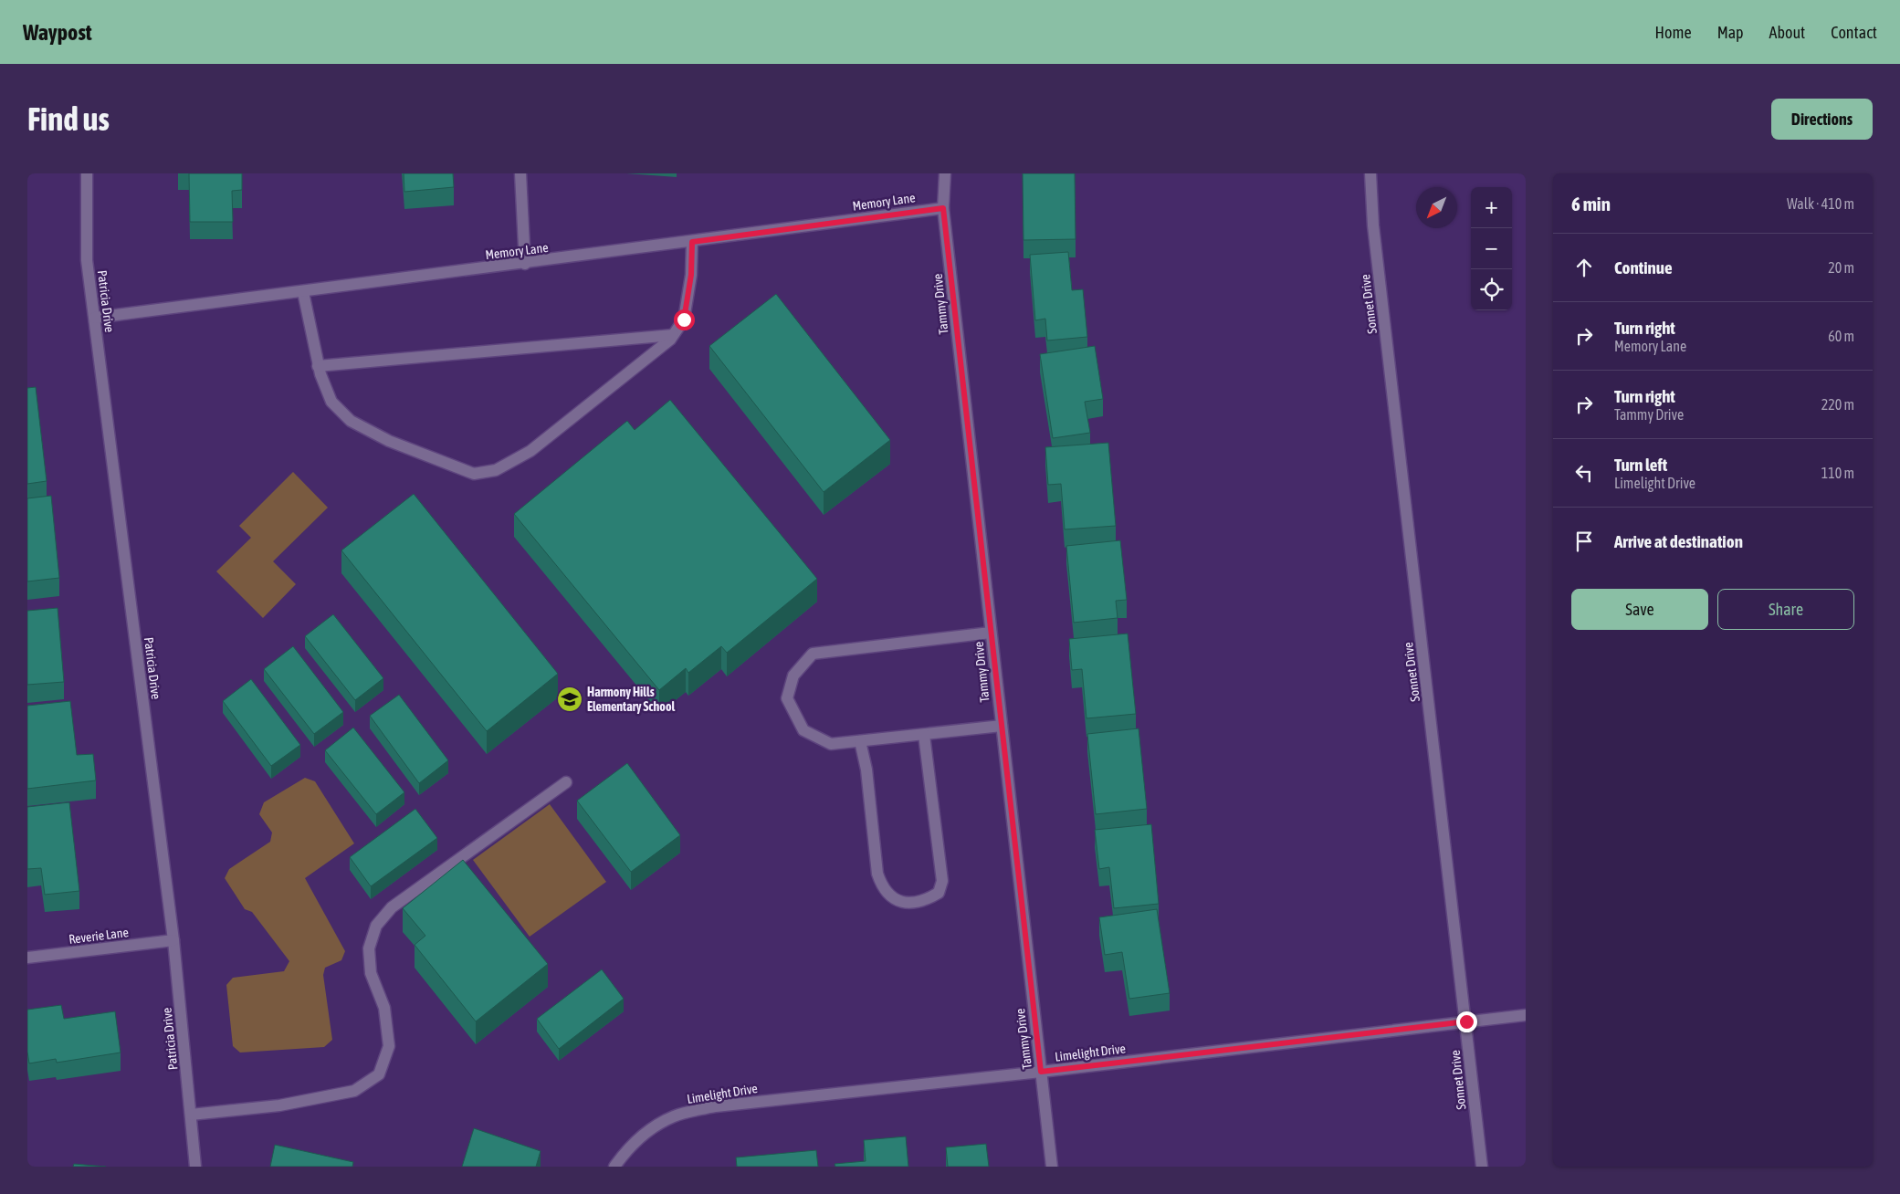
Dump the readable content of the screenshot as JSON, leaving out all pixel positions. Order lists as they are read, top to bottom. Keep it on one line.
{"streets":{"street":["Memory Lane","Patricia Drive","Tammy Drive","Sonnet Drive","Reverie Lane","Limelight Drive"]},"crossings":[["Memory Lane","Patricia Drive"],["Memory Lane","Tammy Drive"],["Patricia Drive","Reverie Lane"],["Tammy Drive","Limelight Drive"],["Sonnet Drive","Limelight Drive"]],"places":{"school or university":["Harmony Hills Elementary School"]},"north":"bottom left","page":{"header":"Waypost","nav":["Home","Map","About","Contact"],"buttons":["Directions",["Save","Share"]],"title":"Find us","heading":["6 min","Walk · 410 m"],"map_buttons":["+","−"],"list":[["Continue","20 m"],["Turn right","Memory Lane","60 m"],["Turn right","Tammy Drive","220 m"],["Turn left","Limelight Drive","110 m"],"Arrive at destination"]}}
